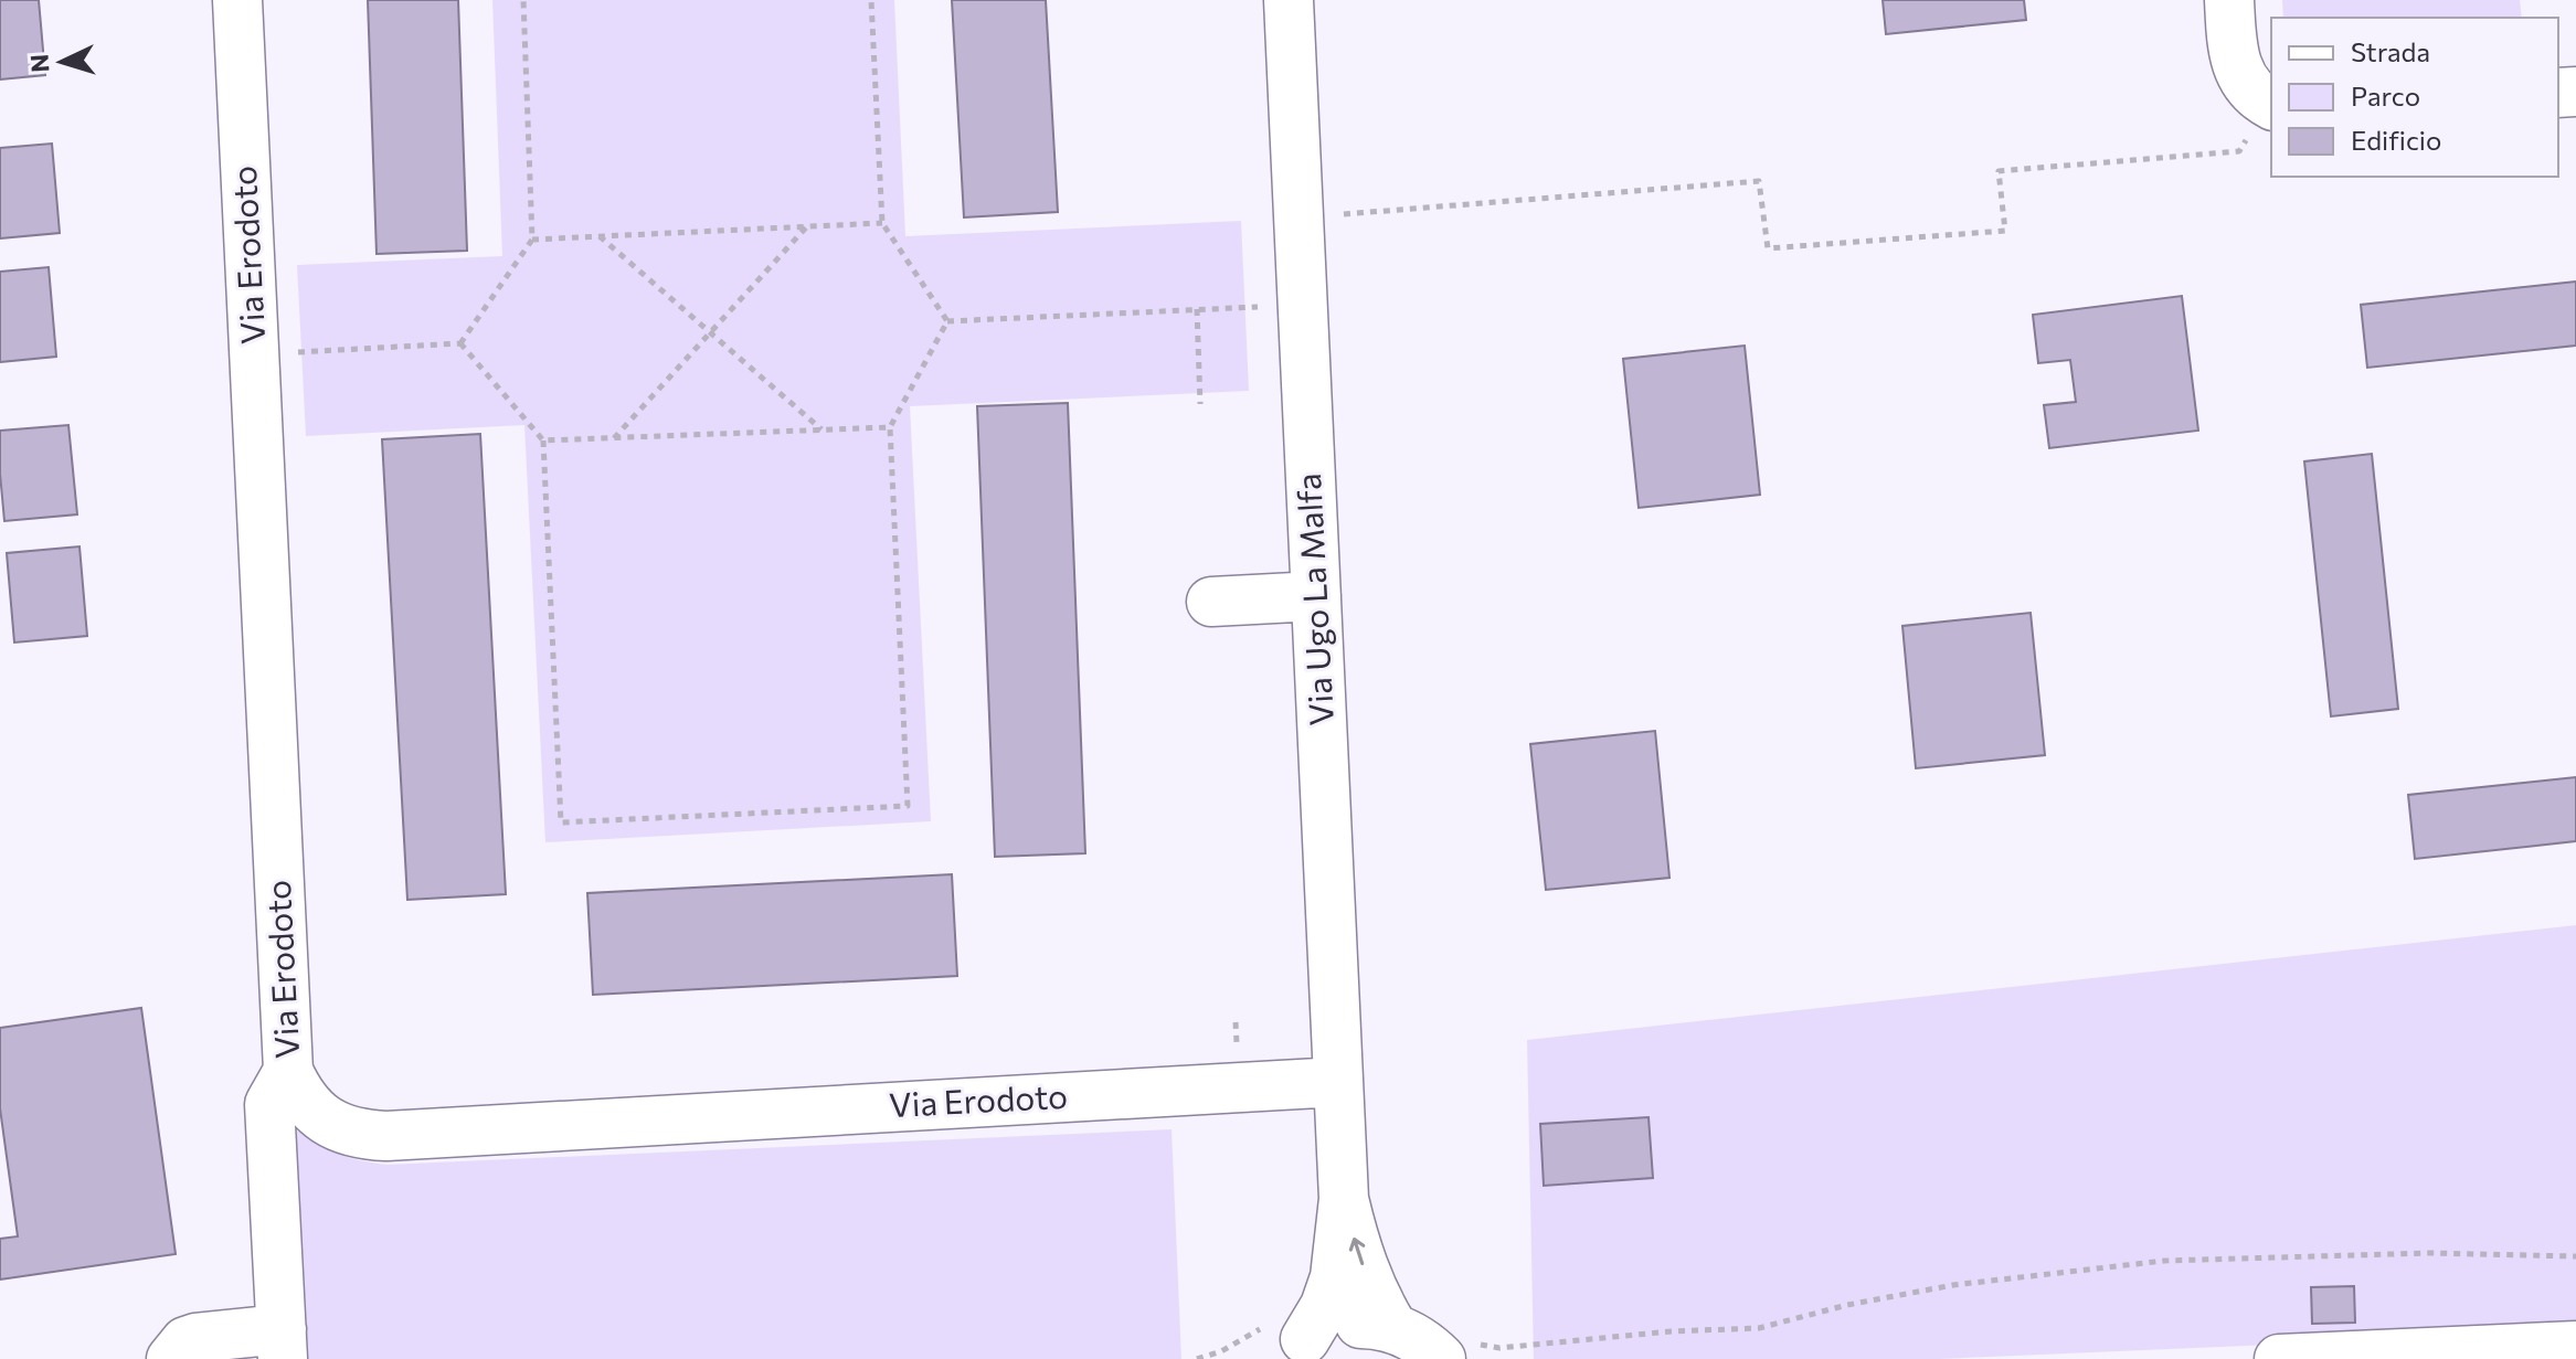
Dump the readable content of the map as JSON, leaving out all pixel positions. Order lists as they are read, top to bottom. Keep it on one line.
{"streets":{"street":["Via Erodoto","Via Ugo La Malfa"]},"crossings":[["Via Erodoto","Via Ugo La Malfa"]],"legend":["Strada","Parco","Edificio"],"north":"left"}
